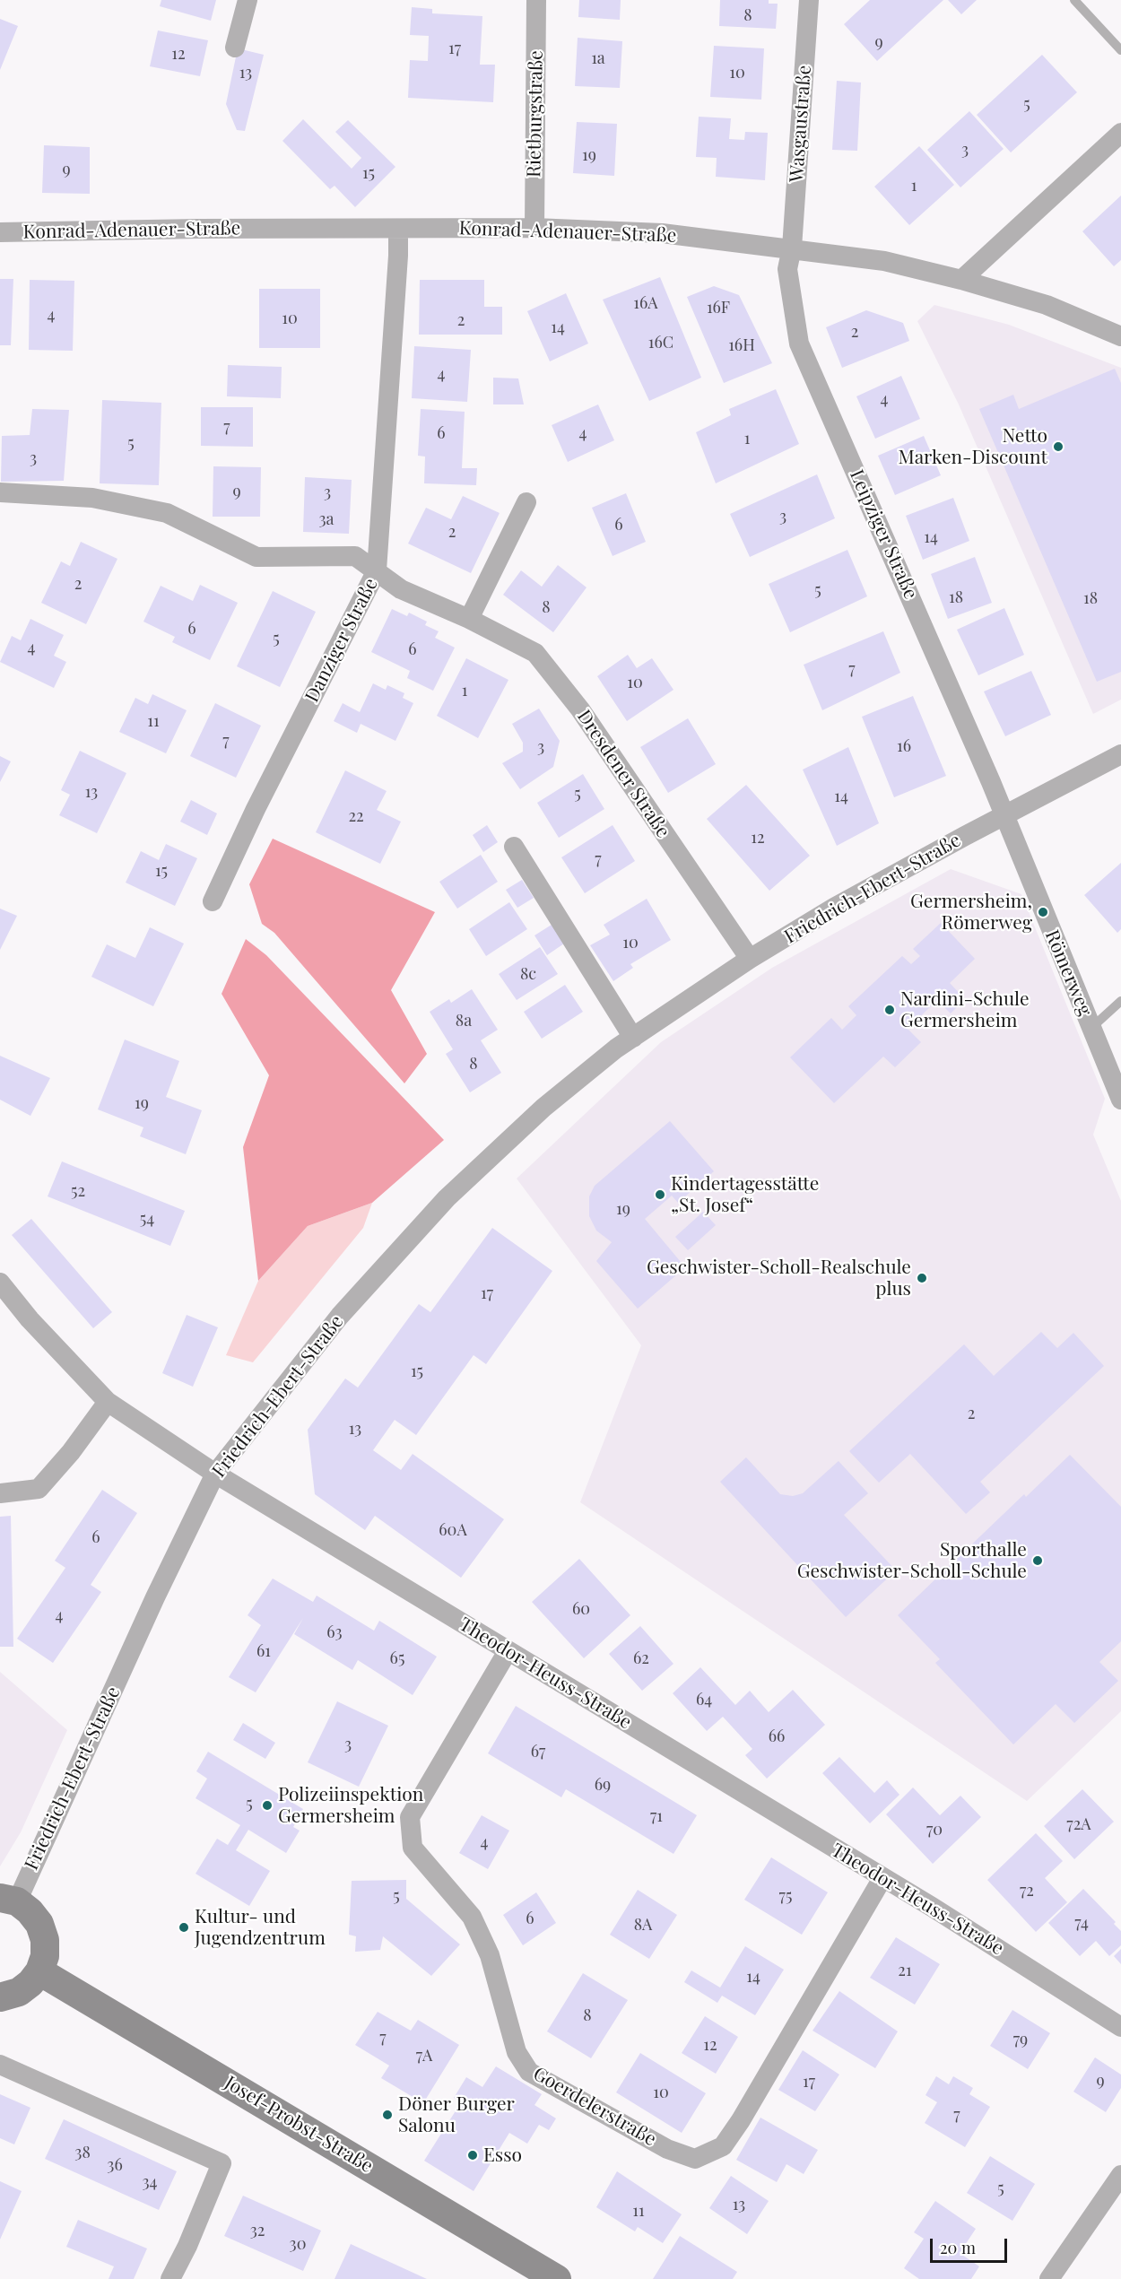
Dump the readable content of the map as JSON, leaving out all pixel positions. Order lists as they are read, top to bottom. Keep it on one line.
{"streets":{"main road":["Josef-Probst-Straße"],"street":["Rietburgstraße","Wasgaustraße","Konrad-Adenauer-Straße","Leipziger Straße","Danziger Straße","Dresdener Straße","Friedrich-Ebert-Straße","Römerweg","Theodor-Heuss-Straße","Goerdelerstraße"]},"crossings":[["Rietburgstraße","Konrad-Adenauer-Straße"],["Wasgaustraße","Konrad-Adenauer-Straße"],["Wasgaustraße","Leipziger Straße"],["Konrad-Adenauer-Straße","Leipziger Straße"],["Konrad-Adenauer-Straße","Danziger Straße"],["Leipziger Straße","Friedrich-Ebert-Straße"],["Leipziger Straße","Römerweg"],["Danziger Straße","Dresdener Straße"],["Dresdener Straße","Friedrich-Ebert-Straße"],["Friedrich-Ebert-Straße","Römerweg"],["Friedrich-Ebert-Straße","Theodor-Heuss-Straße"],["Theodor-Heuss-Straße","Goerdelerstraße"]],"places":["Netto Marken-Discount","Germersheim, Römerweg","Nardini-Schule Germersheim","Kindertagesstätte „St. Josef“","Geschwister-Scholl-Realschule plus","Sporthalle Geschwister-Scholl-Schule","Polizeiinspektion Germersheim","Kultur- und Jugendzentrum","Döner Burger Salonu","Esso"],"house_numbers":["8","9","17","12","1a","13","10","5","3","19","9","15","1","16A","16F","4","10","2","14","2","16C","16H","4","4","7","6","4","1","5","3","9","3","3","3a","6","2","14","2","5","18","18","8","6","5","4","6","7","10","1","11","7","16","3","13","5","14","22","12","7","15","10","8c","8a","8","19","52","19","54","17","15","2","13","60A","6","60","4","63","61","65","62","64","66","3","67","69","5","71","72A","70","4","72","5","75","6","74","8A","21","14","8","7","79","12","7A","9","17","10","7","38","36","34","5","13","11","32","30"],"scale_bar":"20 m"}
